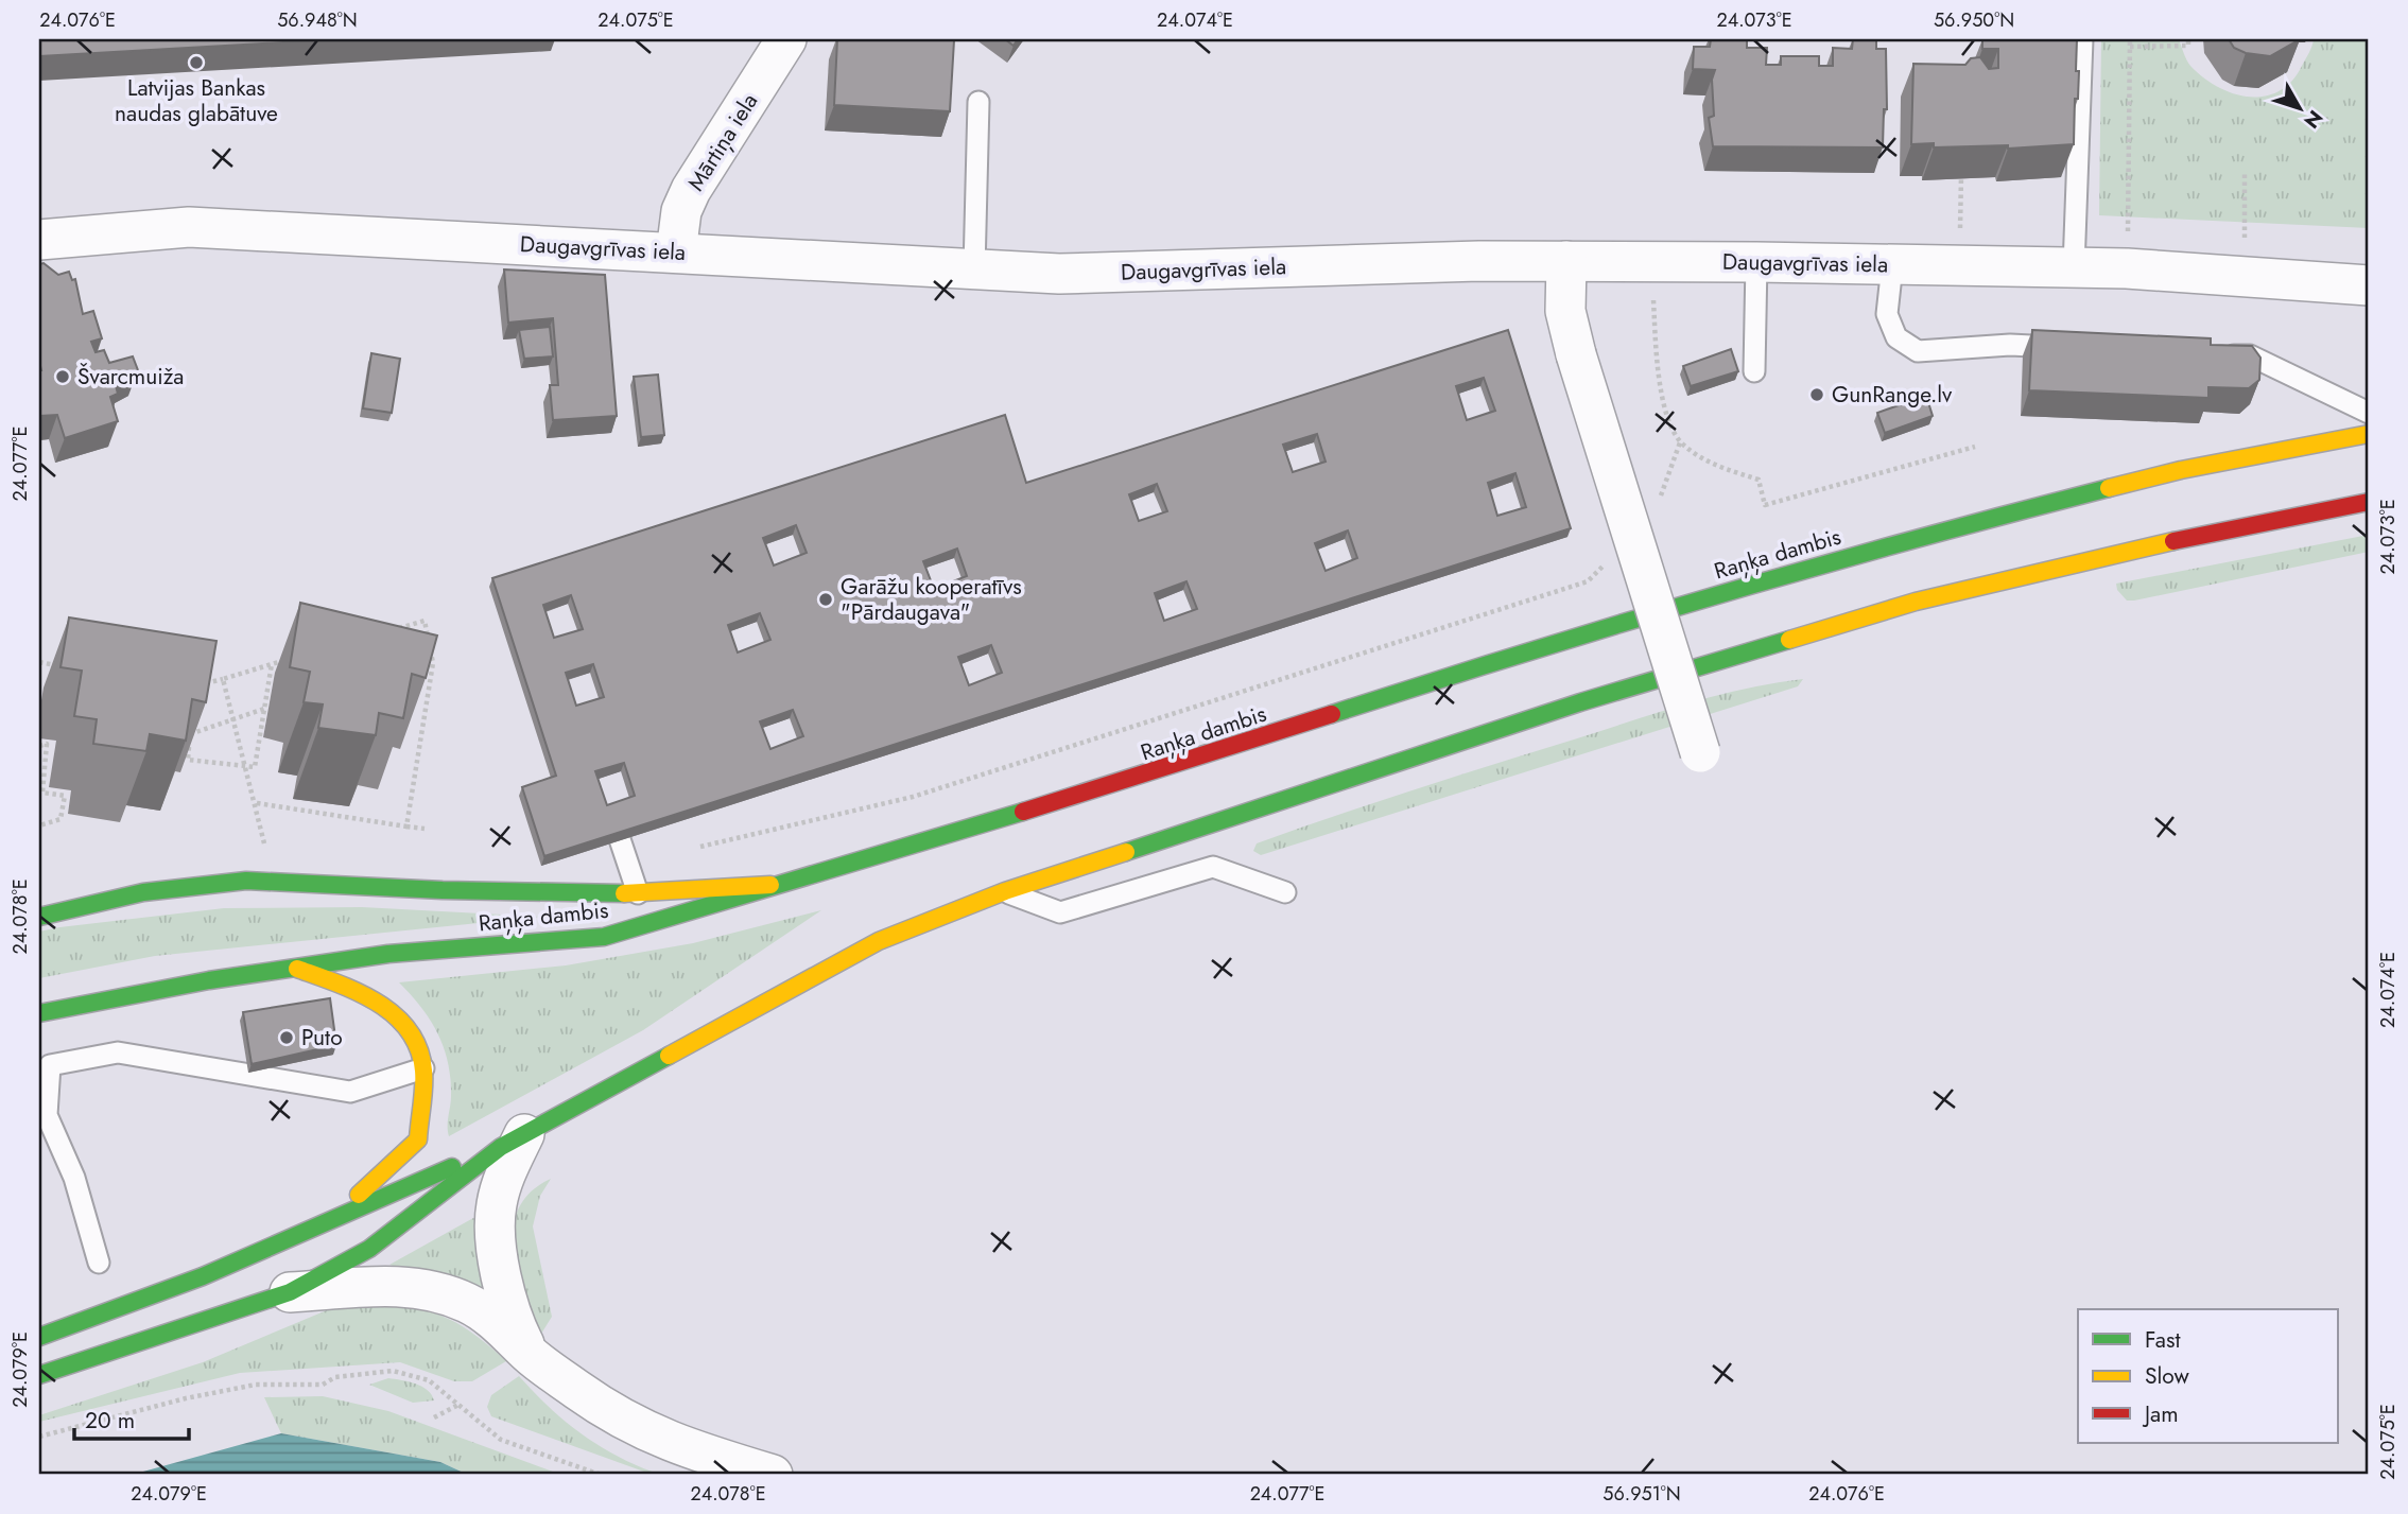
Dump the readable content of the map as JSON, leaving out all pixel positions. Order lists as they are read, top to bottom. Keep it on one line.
{"streets":{"main road":["Raņķa dambis"],"street":["Mārtiņa iela","Daugavgrīvas iela"]},"crossings":[["Mārtiņa iela","Daugavgrīvas iela"]],"places":["Latvijas Bankas naudas glabātuve","Švarcmuiža","GunRange.lv","Garāžu kooperatīvs \"Pārdaugava\"","Puto"],"legend":["Fast","Slow","Jam"],"scale_bar":"20 m","north":"bottom right","coordinates":["24.076°E","56.948°N","24.075°E","24.074°E","24.073°E","56.950°N","24.077°E","24.078°E","24.079°E","56.951°N"]}
